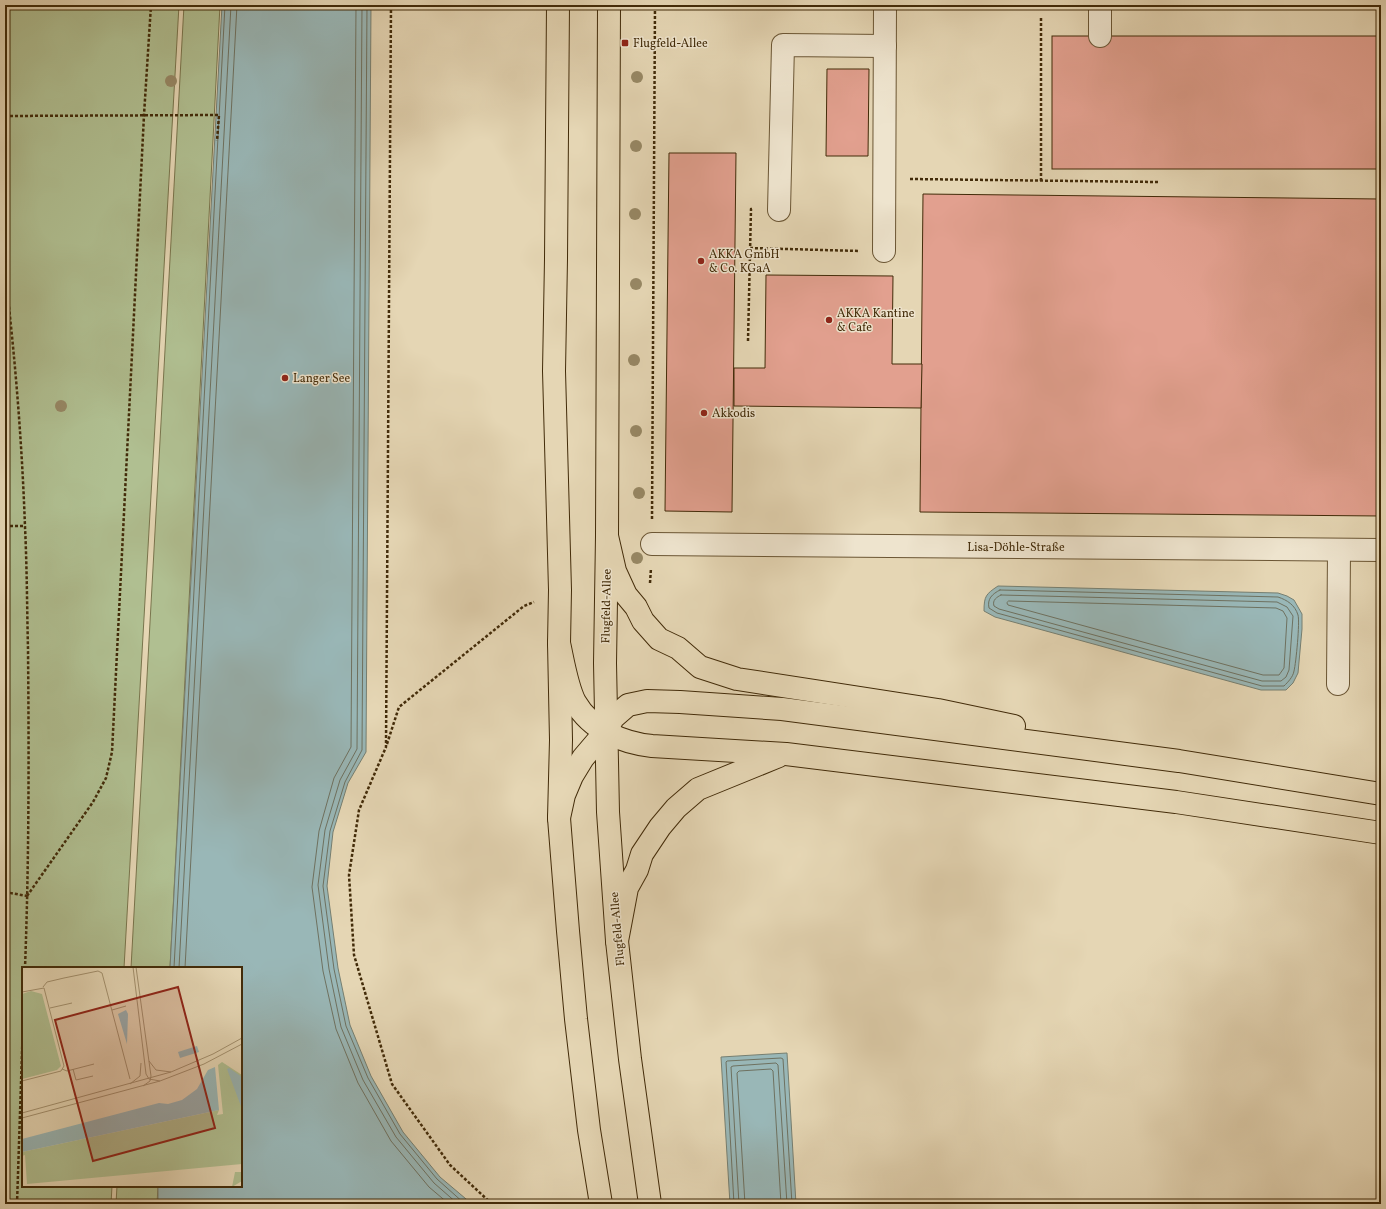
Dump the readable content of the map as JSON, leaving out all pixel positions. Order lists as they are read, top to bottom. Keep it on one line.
{"streets":{"main road":["Flugfeld-Allee"],"lane":["Lisa-Döhle-Straße"]},"places":{"transit":["Flugfeld-Allee"],"other":["AKKA GmbH & Co. KGaA","AKKA Kantine & Cafe","Langer See","Akkodis"]}}
